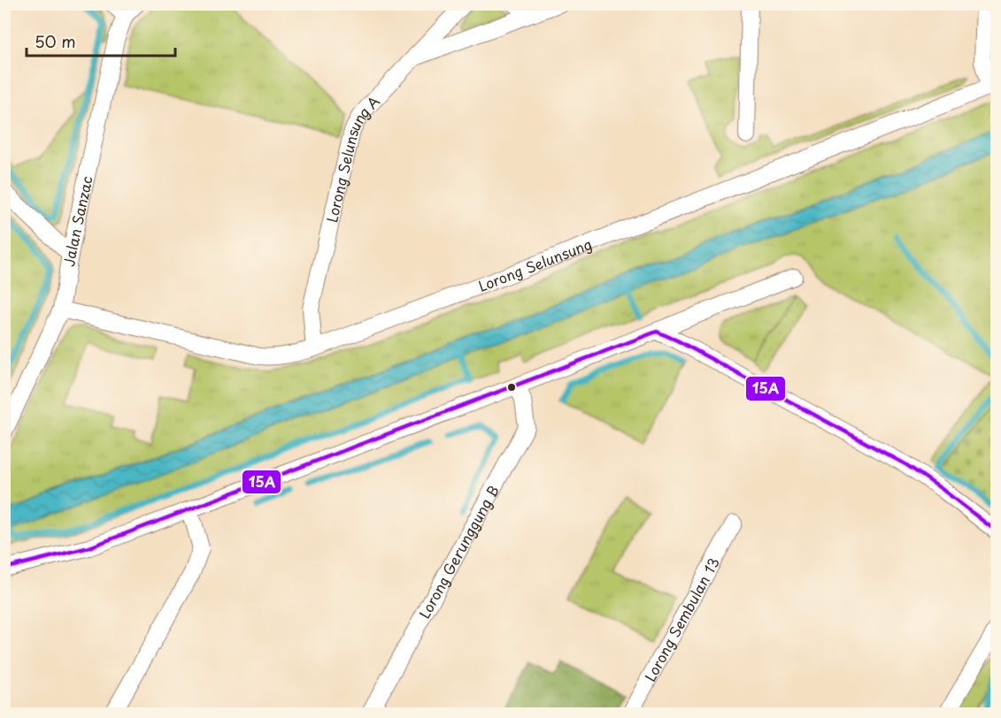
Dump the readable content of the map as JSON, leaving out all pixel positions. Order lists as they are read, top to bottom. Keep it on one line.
{"streets":{"street":["Lorong Selunsung A","Jalan Sanzac","Lorong Selunsung","Lorong Gerunggung B","Lorong Sembulan 13"]},"crossings":[["Lorong Selunsung A","Lorong Selunsung"],["Jalan Sanzac","Lorong Selunsung"]],"lines":["transit line 15A"],"scale_bar":"50 m"}
